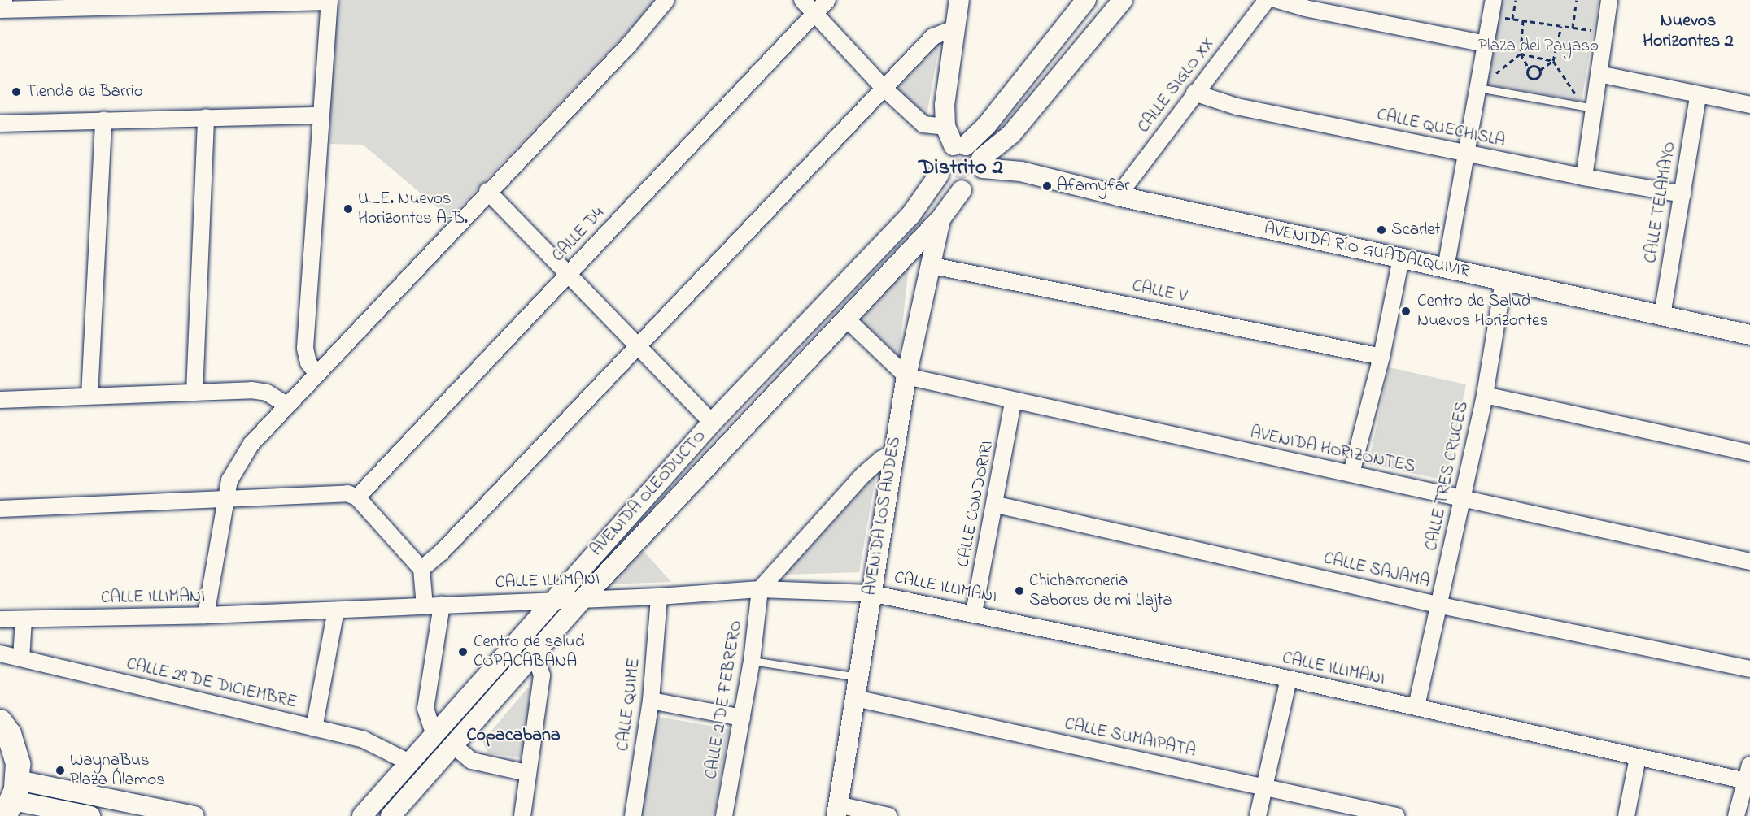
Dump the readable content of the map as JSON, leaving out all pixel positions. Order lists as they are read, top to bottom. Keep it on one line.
{"streets":{"street":["CALLE SIGLO XX","CALLE QUECHISLA","CALLE TELAMAYO","CALLE D4","AVENIDA RÍO GUADALQUIVIR","CALLE V","AVENIDA HORIZONTES","CALLE TRES CRUCES","AVENIDA OLEODUCTO","CALLE CONDORIRI","AVENIDA LOS ANDES","CALLE SAJAMA","CALLE ILLIMANI","CALLE 29 DE DICIEMBRE","CALLE 2 DE FEBRERO","CALLE QUIME","CALLE SUMAIPATA"]},"crossings":[["CALLE SIGLO XX","CALLE QUECHISLA"],["CALLE SIGLO XX","AVENIDA RÍO GUADALQUIVIR"],["CALLE QUECHISLA","CALLE TELAMAYO"],["CALLE TELAMAYO","AVENIDA RÍO GUADALQUIVIR"],["AVENIDA RÍO GUADALQUIVIR","CALLE TRES CRUCES"],["AVENIDA RÍO GUADALQUIVIR","AVENIDA OLEODUCTO"],["CALLE V","AVENIDA LOS ANDES"],["AVENIDA HORIZONTES","CALLE TRES CRUCES"],["AVENIDA HORIZONTES","CALLE CONDORIRI"],["AVENIDA HORIZONTES","AVENIDA LOS ANDES"],["CALLE TRES CRUCES","CALLE SAJAMA"],["CALLE TRES CRUCES","CALLE ILLIMANI"],["AVENIDA OLEODUCTO","AVENIDA LOS ANDES"],["AVENIDA OLEODUCTO","CALLE ILLIMANI"],["AVENIDA OLEODUCTO","CALLE 29 DE DICIEMBRE"],["CALLE CONDORIRI","CALLE SAJAMA"],["CALLE CONDORIRI","CALLE ILLIMANI"],["AVENIDA LOS ANDES","CALLE ILLIMANI"],["AVENIDA LOS ANDES","CALLE SUMAIPATA"],["CALLE ILLIMANI","CALLE 2 DE FEBRERO"],["CALLE ILLIMANI","CALLE QUIME"]],"districts":["Nuevos Horizontes 2","Distrito 2","Copacabana"],"parks":["Plaza del Payaso"],"places":["Tienda de Barrio","Afamyfar","U_E. Nuevos Horizontes A-B.","Scarlet","Centro de Salud Nuevos Horizontes","Chicharroneria Sabores de mi Llajta","Centro de salud COPACABANA","WaynaBus Plaza Álamos"]}
